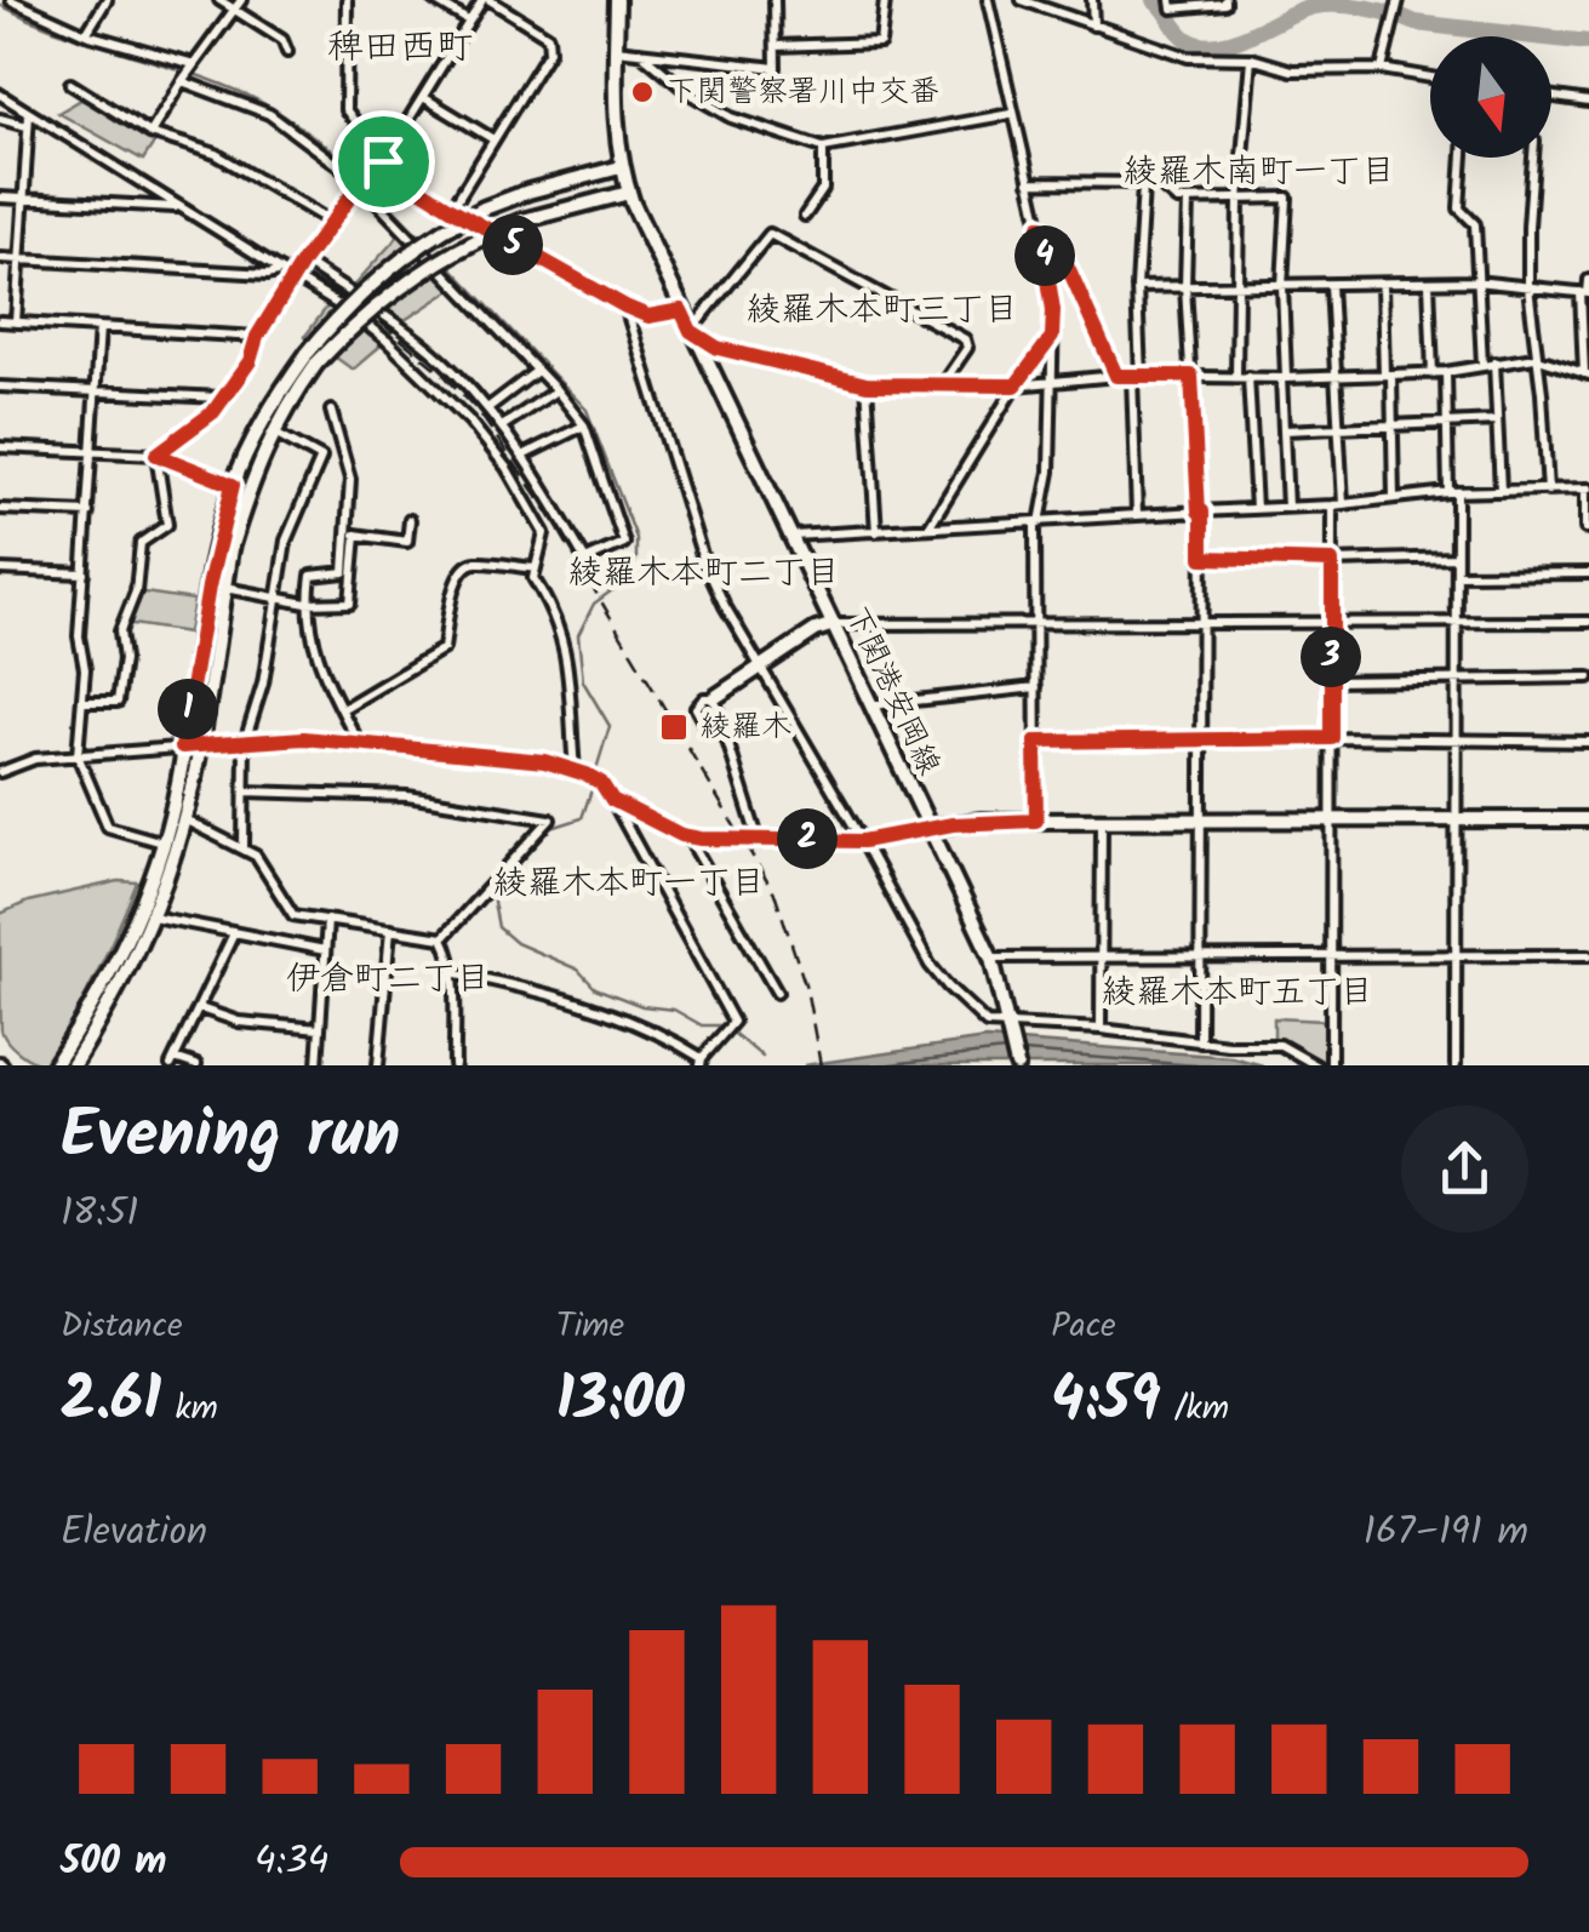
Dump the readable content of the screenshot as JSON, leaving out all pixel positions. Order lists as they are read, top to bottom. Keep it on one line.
{"streets":{"main road":["下関港安岡線"]},"districts":["稗田西町","綾羅木南町一丁目","綾羅木本町三丁目","綾羅木本町二丁目","綾羅木本町一丁目","伊倉町二丁目","綾羅木本町五丁目"],"places":{"other":["下関警察署川中交番"],"transit":["綾羅木"]},"north":"bottom","page":{"pins":["5","4","3","1","2"],"heading":["Evening run","18:51"],"stats":[["Distance","2.61 km"],["Time","13:00"],["Pace","4:59 /km"]],"chart":["Elevation","167–191 m"],"list":[{"name":"500 m","note":"4:34"}]}}
